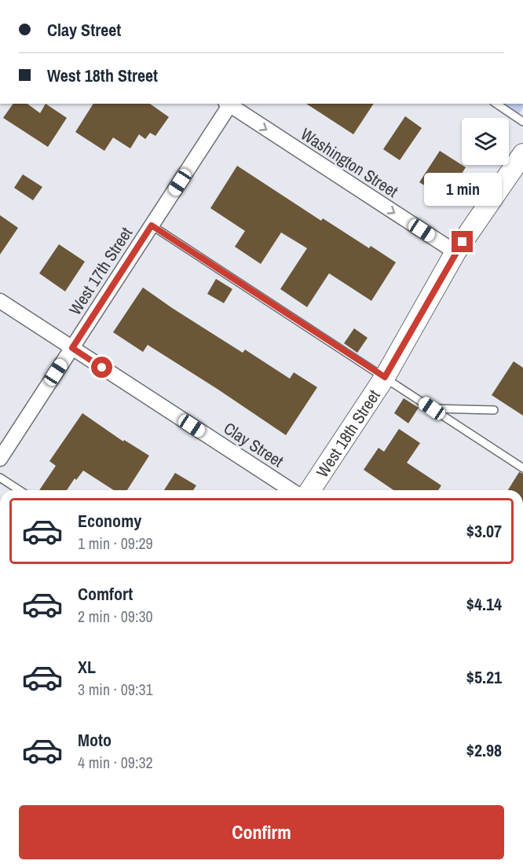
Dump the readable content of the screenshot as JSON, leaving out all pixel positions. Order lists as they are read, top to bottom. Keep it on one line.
{"streets":{"main road":["West 18th Street"],"street":["Washington Street","West 17th Street","Clay Street"]},"crossings":[["Washington Street","West 17th Street"],["Washington Street","West 18th Street"],["West 17th Street","Clay Street"]],"one_way":["Washington Street"],"page":{"banner":["Clay Street","West 18th Street"],"bubble":"1 min","list":[{"name":"Economy","note":"1 min · 09:29","value":"$3.07"},{"name":"Comfort","note":"2 min · 09:30","value":"$4.14"},{"name":"XL","note":"3 min · 09:31","value":"$5.21"},{"name":"Moto","note":"4 min · 09:32","value":"$2.98"}],"buttons":"Confirm"}}
